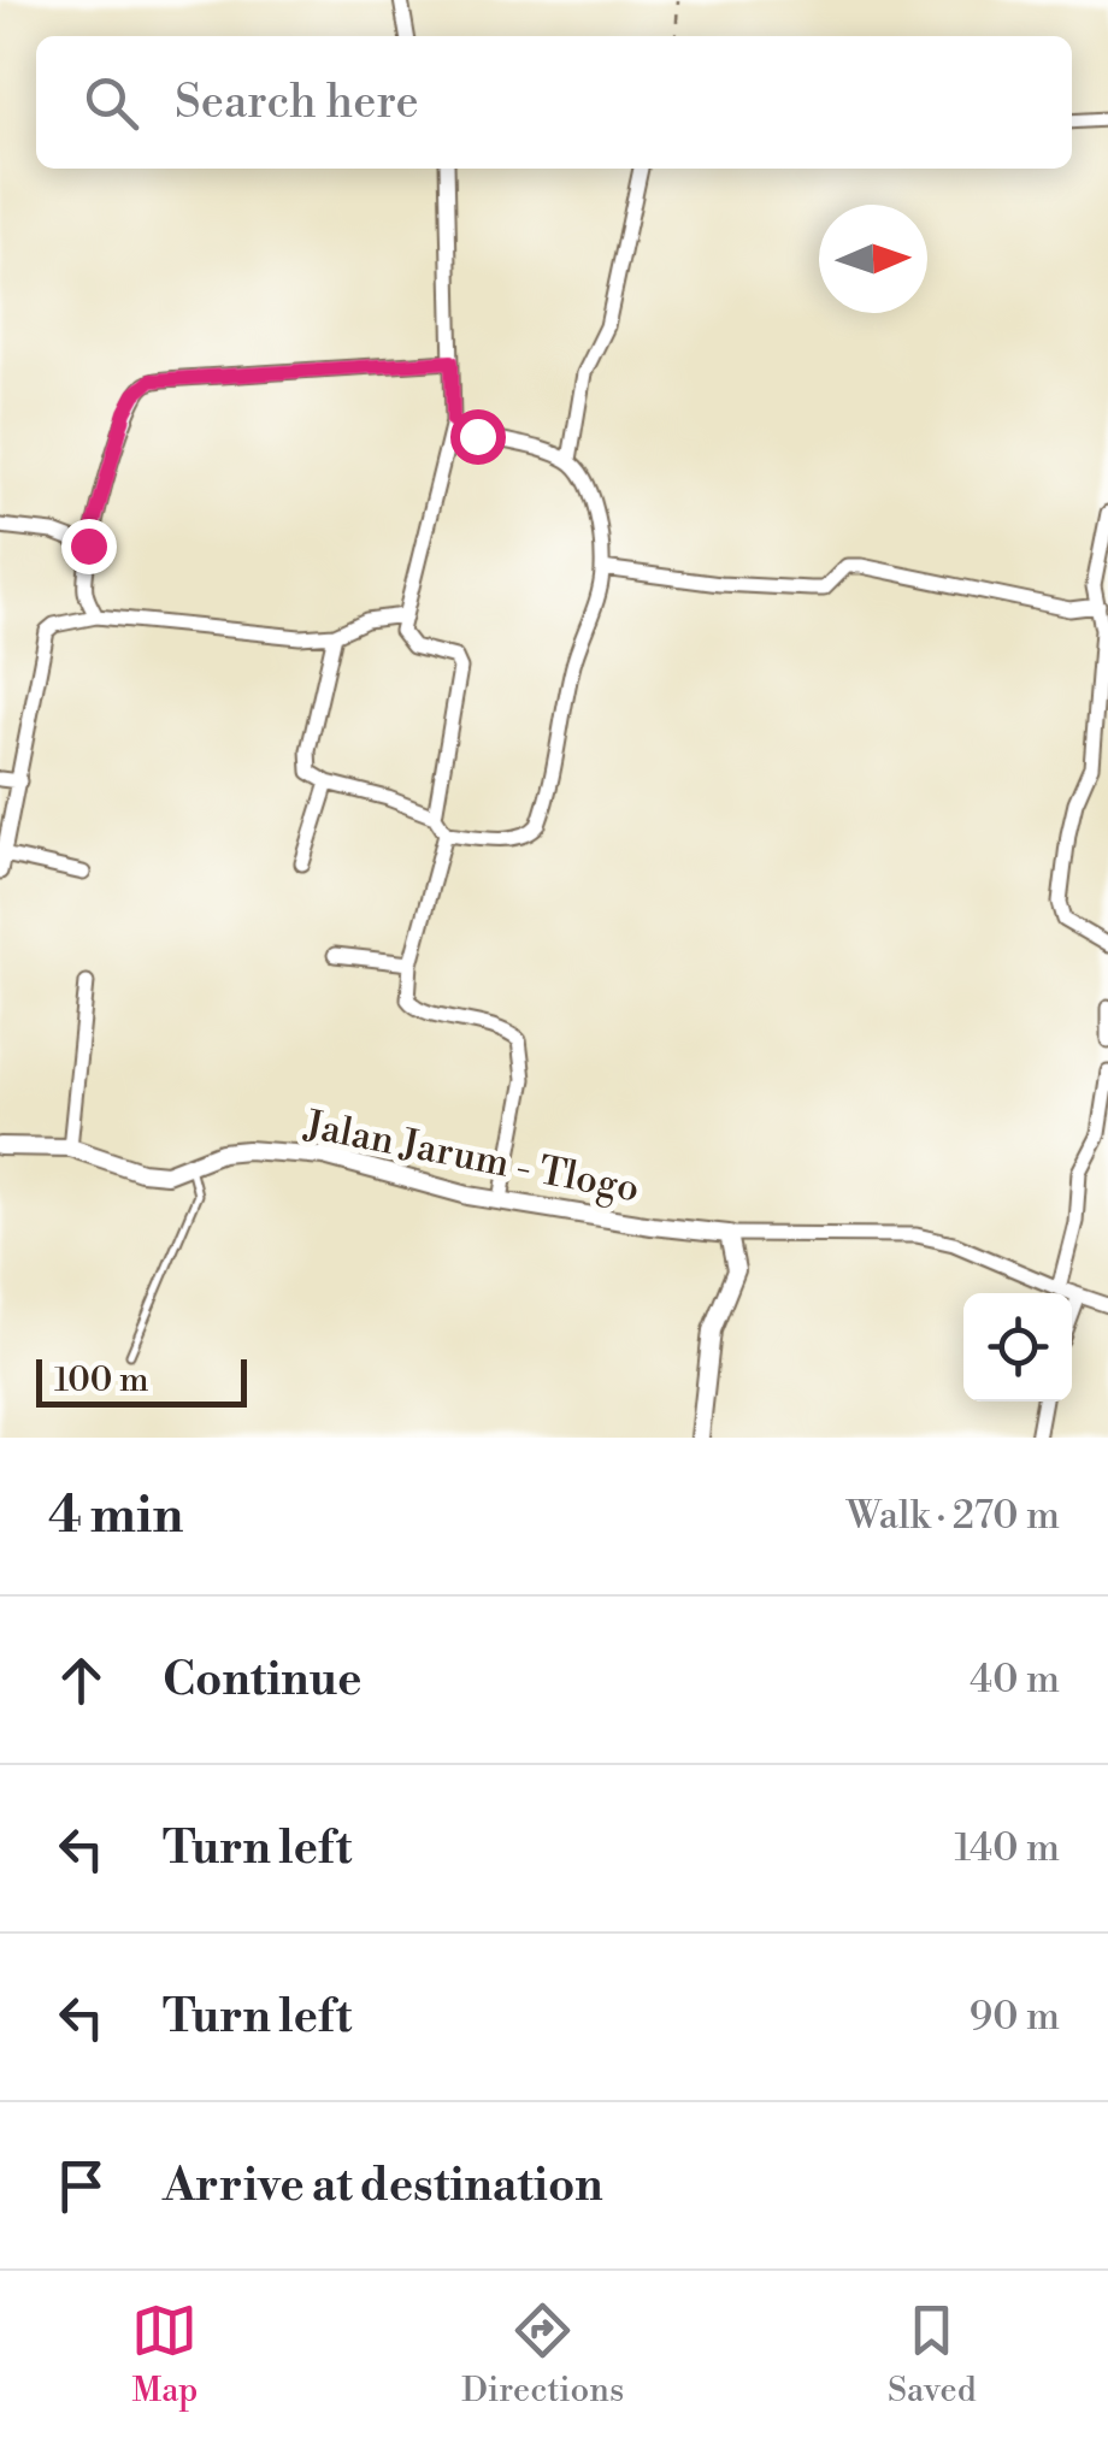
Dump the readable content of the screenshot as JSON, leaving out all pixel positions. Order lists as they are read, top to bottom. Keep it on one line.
{"streets":{"street":["Jalan Jarum - Tlogo"]},"scale_bar":"100 m","north":"right","page":{"search":"Search here","scale":"100 m","heading":["4 min","Walk · 270 m"],"list":[["Continue","40 m"],["Turn left","140 m"],["Turn left","90 m"],"Arrive at destination"],"nav":["Map","Directions","Saved"]}}
